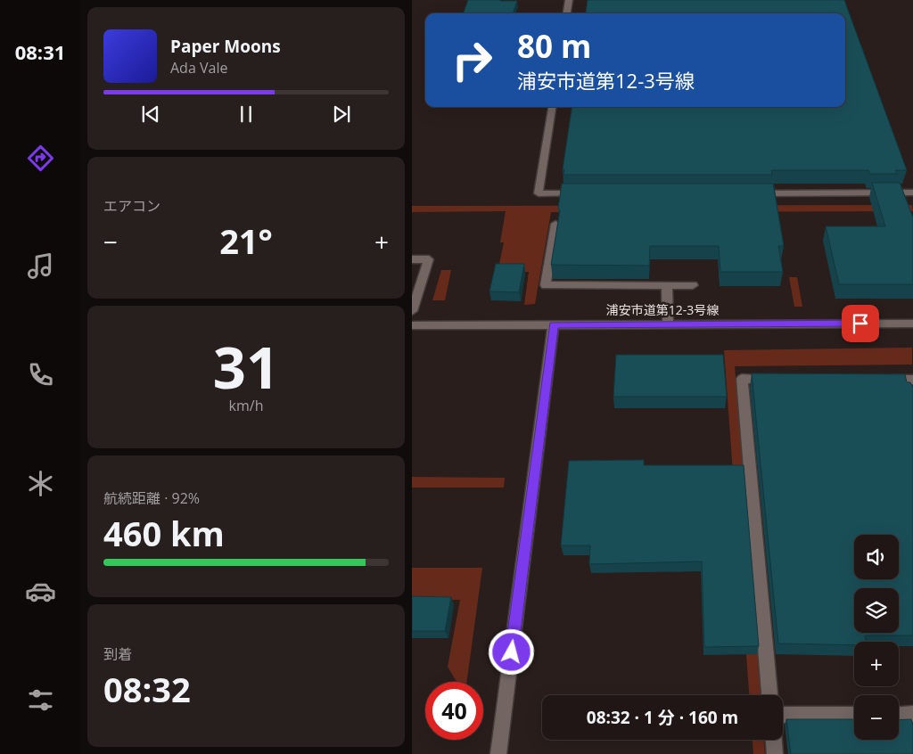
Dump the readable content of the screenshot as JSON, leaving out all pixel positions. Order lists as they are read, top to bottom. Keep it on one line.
{"streets":{"street":["浦安市道第12-3号線"]},"page":{"tabs":"08:31","turn":["80 m","浦安市道第12-3号線"],"song":["Paper Moons","Ada Vale"],"tile":["エアコン",["31","km/h"],["航続距離 · 92%","460 km"],["到着","08:32"]],"heat":["−","21°","+"],"map_buttons":["+","−"],"limit":"40","trip":"08:32 · 1 分 · 160 m"}}
